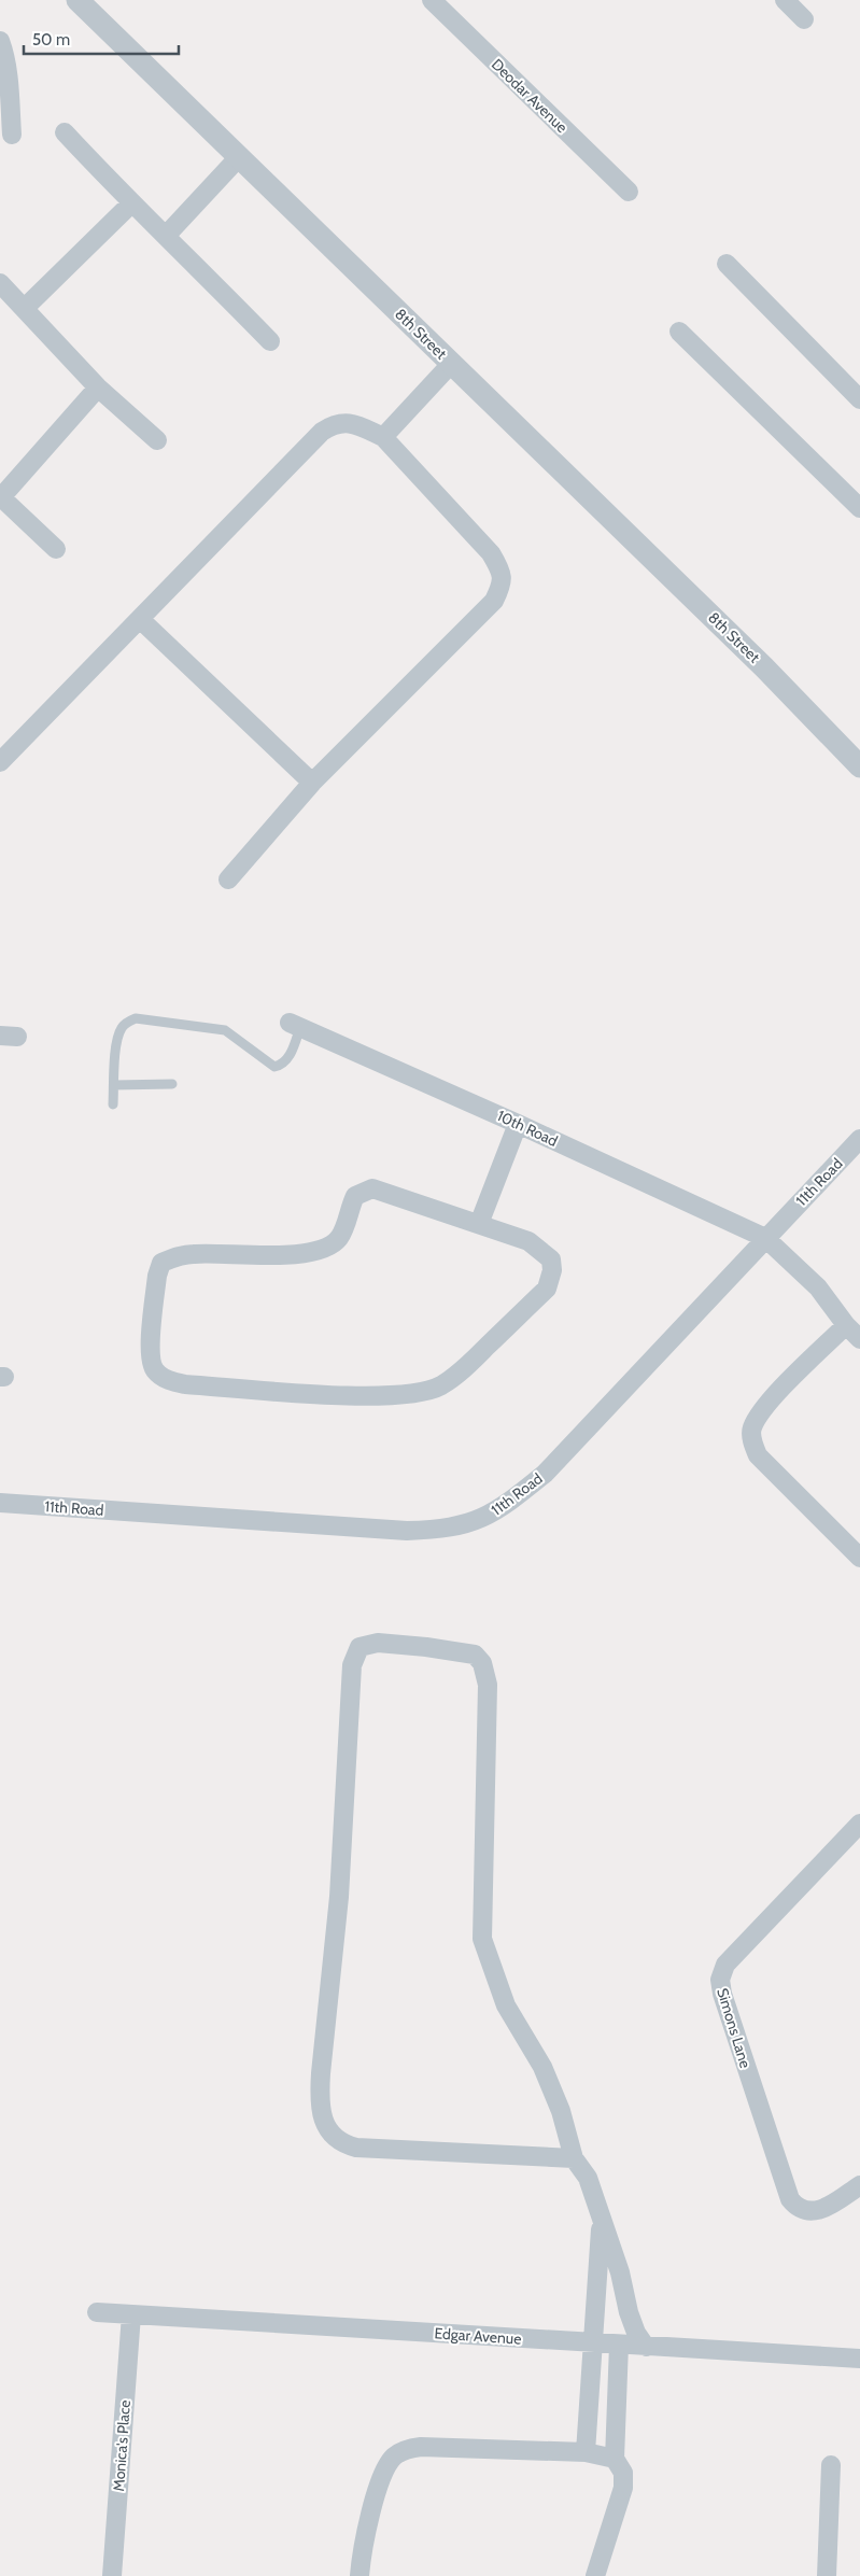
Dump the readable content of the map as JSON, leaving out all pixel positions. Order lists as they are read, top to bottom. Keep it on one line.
{"streets":{"street":["Deodar Avenue","8th Street","10th Road","11th Road","Simons Lane","Edgar Avenue","Monica's Place"]},"crossings":[["10th Road","11th Road"],["Edgar Avenue","Monica's Place"]],"scale_bar":"50 m"}
